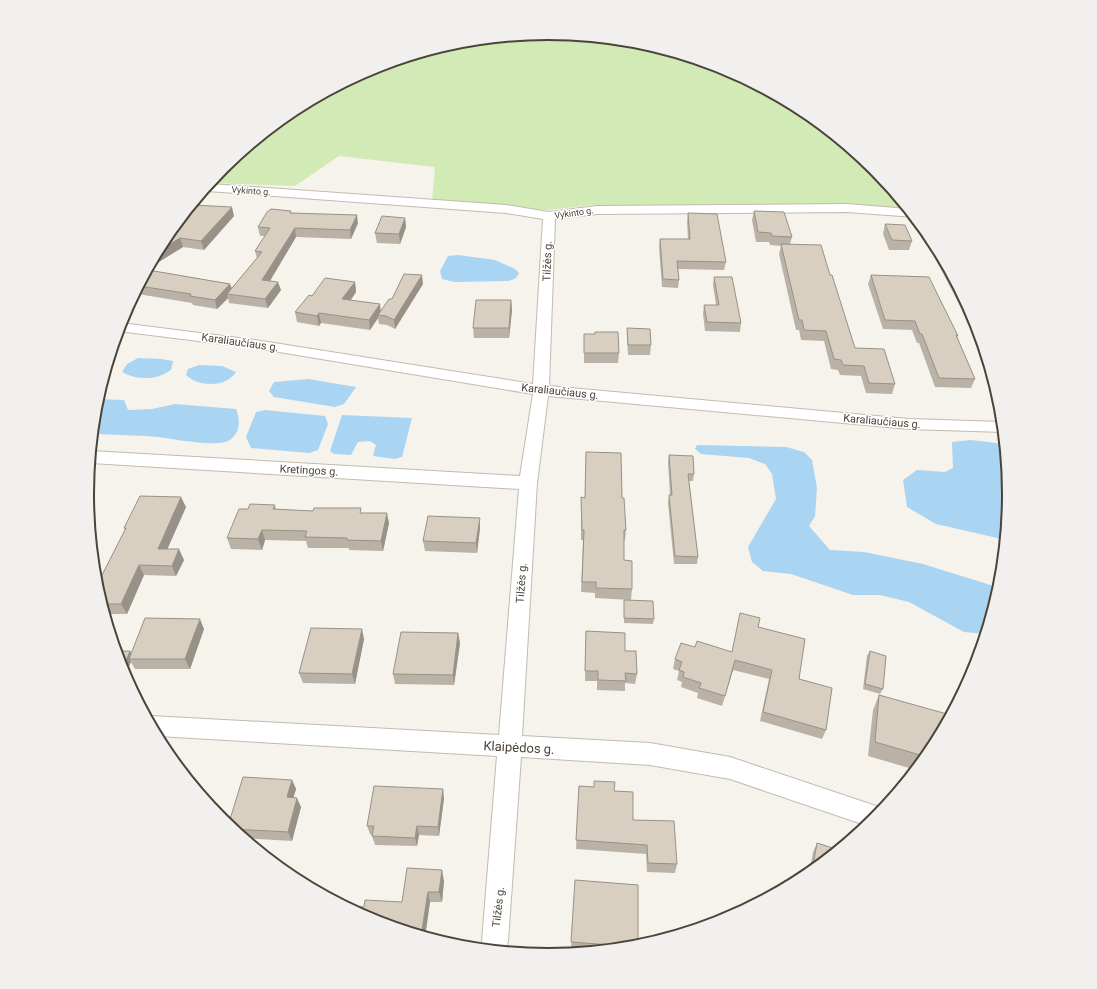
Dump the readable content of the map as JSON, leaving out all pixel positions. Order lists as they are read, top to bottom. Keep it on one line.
{"streets":{"street":["Vykinto g.","Tilžės g.","Karaliaučiaus g.","Kretingos g.","Klaipėdos g."]},"crossings":[["Vykinto g.","Tilžės g."],["Tilžės g.","Karaliaučiaus g."],["Tilžės g.","Kretingos g."],["Tilžės g.","Klaipėdos g."]]}
